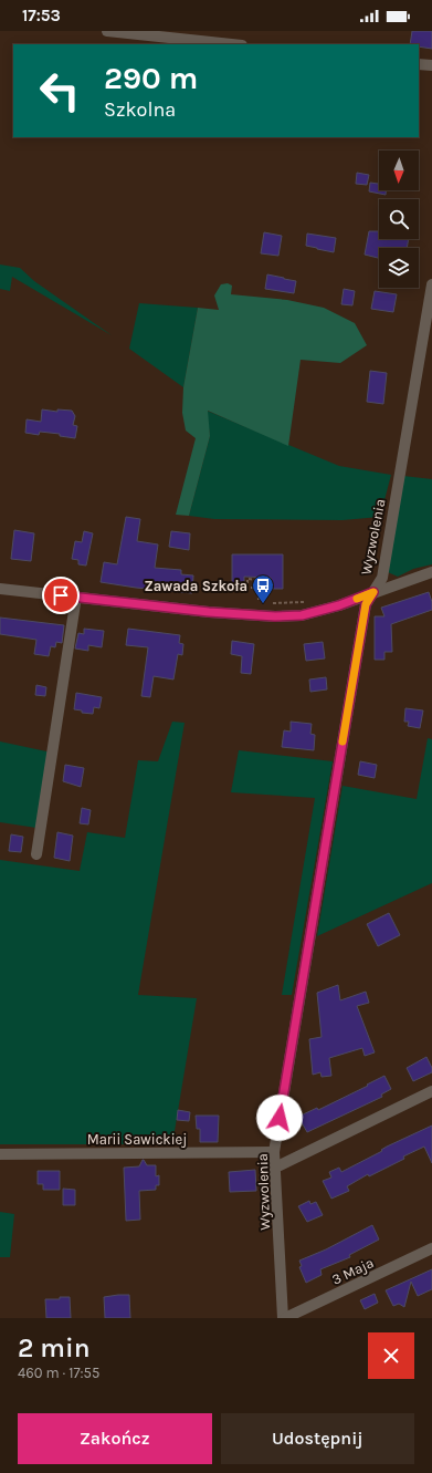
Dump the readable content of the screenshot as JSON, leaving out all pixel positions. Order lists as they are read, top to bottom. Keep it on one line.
{"streets":{"street":["Wyzwolenia","Marii Sawickiej","3 Maja"]},"crossings":[["Wyzwolenia","Marii Sawickiej"],["Wyzwolenia","3 Maja"]],"places":{"bus stop":["Zawada Szkoła"]},"north":"bottom","page":{"status":"17:53","turn":["290 m","Szkolna"],"heading":["2 min","460 m · 17:55"],"buttons":["Zakończ","Udostępnij"]}}
